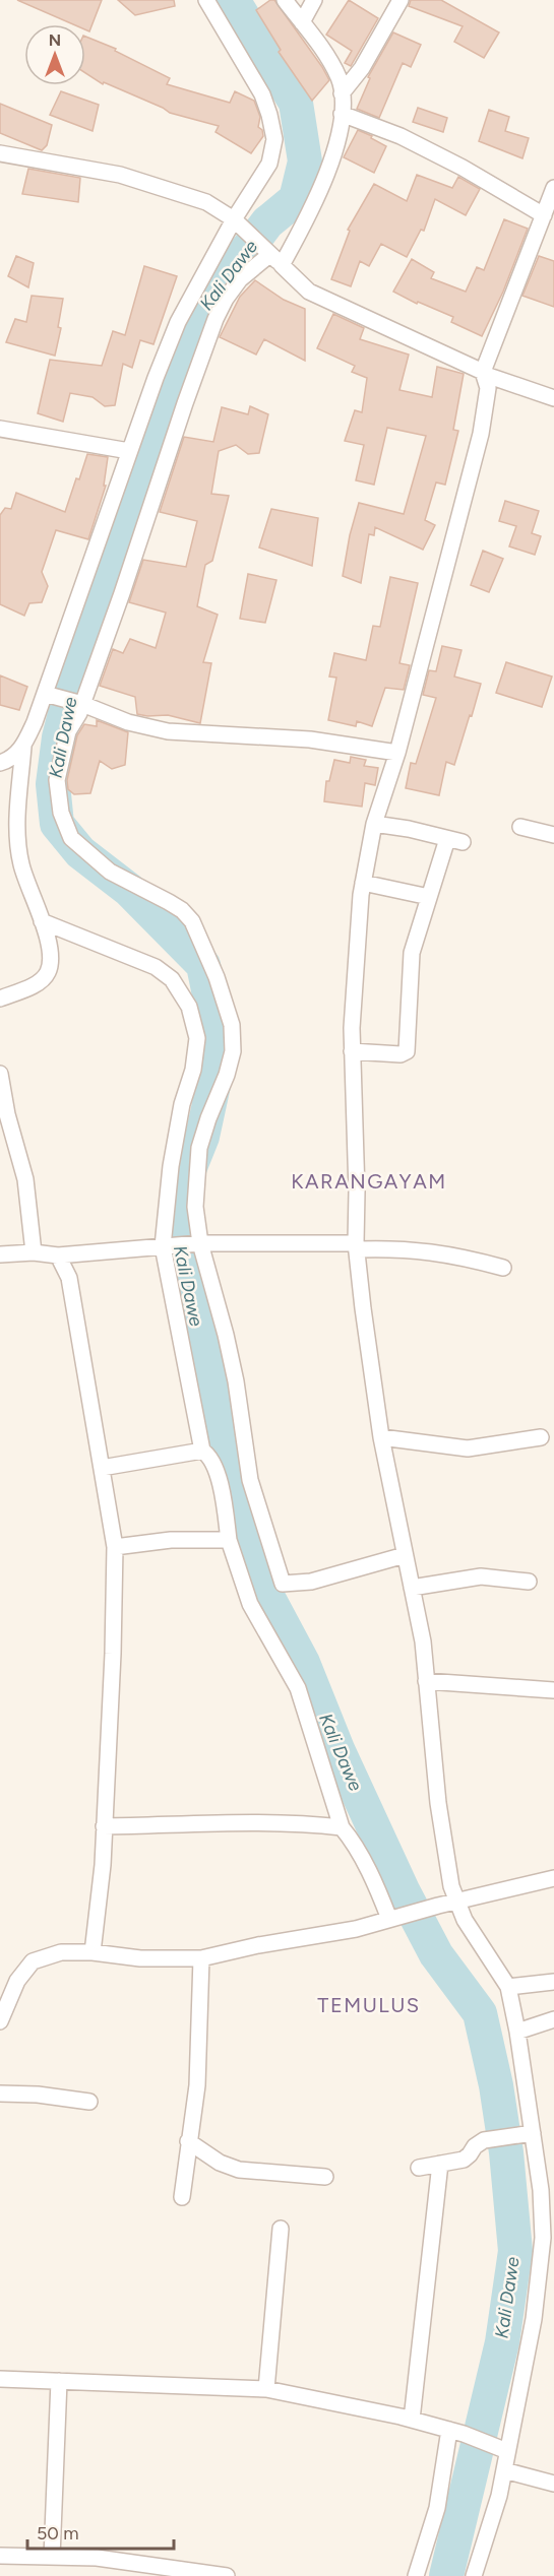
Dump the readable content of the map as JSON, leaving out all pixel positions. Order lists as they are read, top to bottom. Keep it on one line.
{"districts":["KARANGAYAM","TEMULUS"],"water":["Kali Dawe"],"scale_bar":"50 m","north":"top"}
